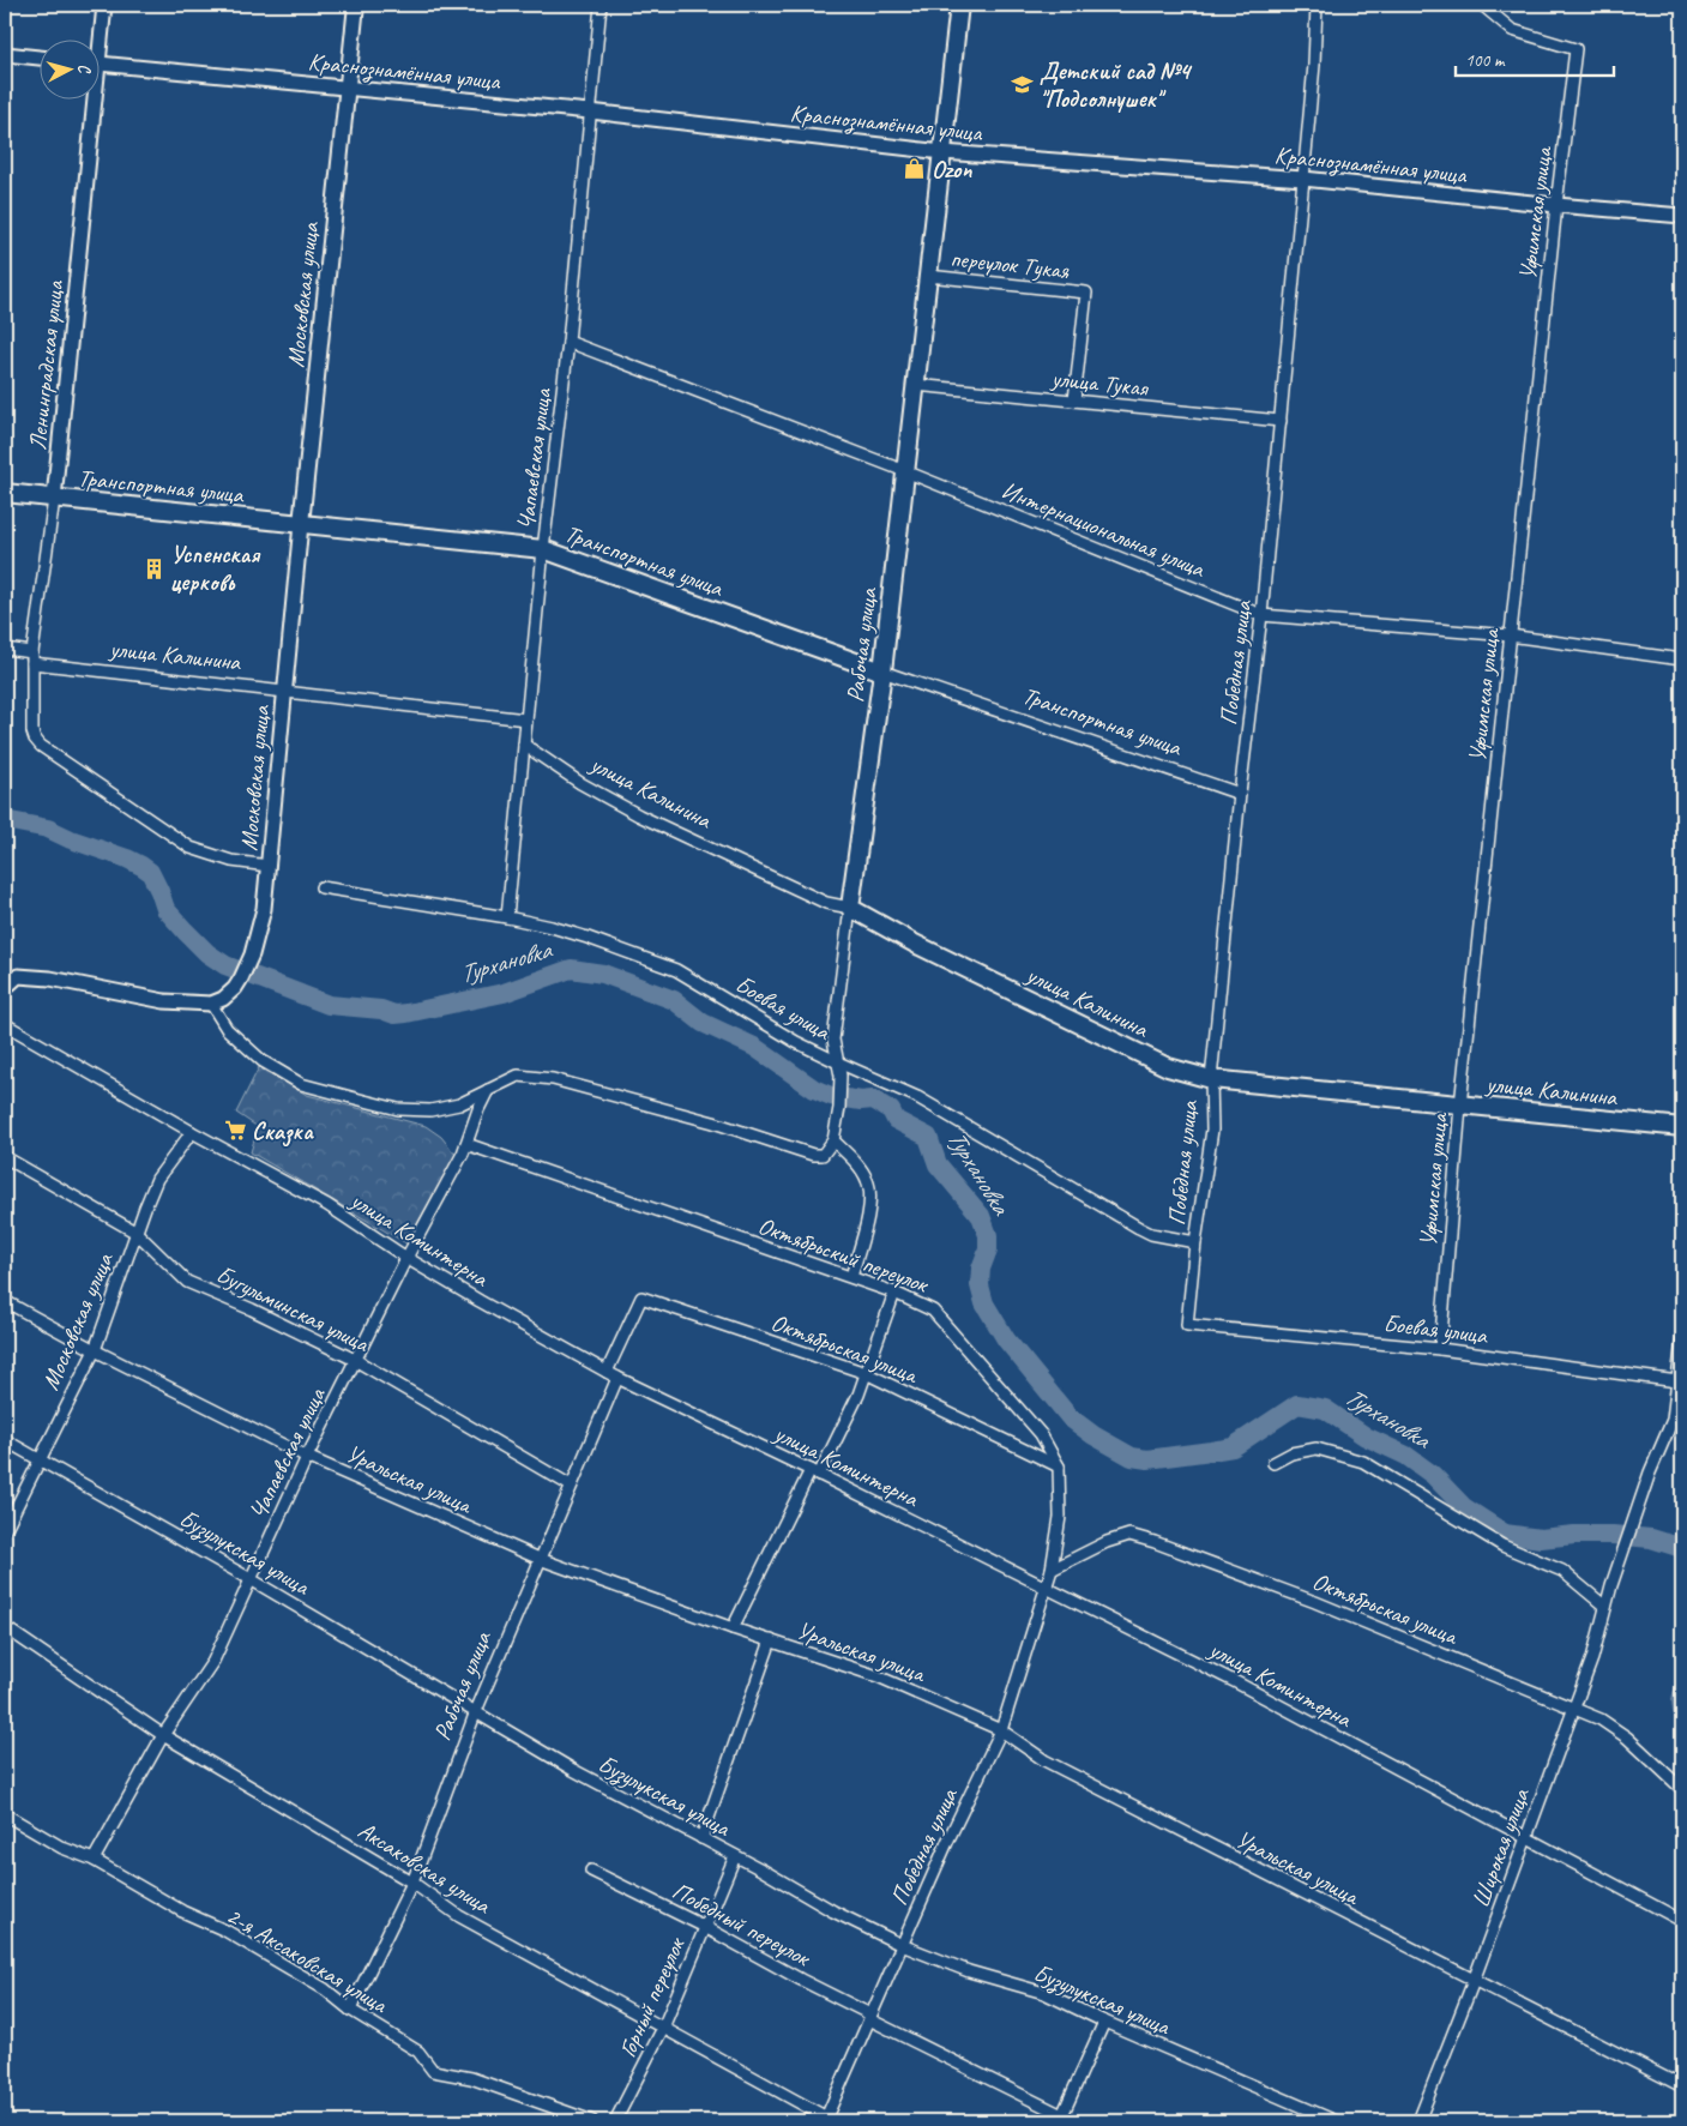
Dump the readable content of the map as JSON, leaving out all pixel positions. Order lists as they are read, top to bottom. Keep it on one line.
{"streets":{"main road":["Московская улица","Транспортная улица","Рабочая улица","улица Калинина"],"street":["Краснознамённая улица","Уфимская улица","переулок Тукая","Ленинградская улица","улица Тукая","Чапаевская улица","Интернациональная улица","Победная улица","Боевая улица","улица Коминтерна","Октябрьский переулок","Бугульминская улица","Октябрьская улица","Уральская улица","Бузулукская улица","Широкая улица","Аксаковская улица","Победный переулок","2-я Аксаковская улица","Горный переулок"]},"crossings":[["Краснознамённая улица","Уфимская улица"],["Краснознамённая улица","Московская улица"],["Краснознамённая улица","Чапаевская улица"],["Краснознамённая улица","Рабочая улица"],["Краснознамённая улица","Победная улица"],["Уфимская улица","Интернациональная улица"],["Уфимская улица","улица Калинина"],["Уфимская улица","Боевая улица"],["переулок Тукая","улица Тукая"],["переулок Тукая","Рабочая улица"],["Московская улица","Ленинградская улица"],["Московская улица","Транспортная улица"],["Московская улица","улица Калинина"],["Московская улица","улица Коминтерна"],["Московская улица","Бугульминская улица"],["Московская улица","Уральская улица"],["Московская улица","Бузулукская улица"],["Ленинградская улица","Транспортная улица"],["Ленинградская улица","улица Калинина"],["улица Тукая","Рабочая улица"],["улица Тукая","Победная улица"],["Чапаевская улица","Транспортная улица"],["Чапаевская улица","Интернациональная улица"],["Чапаевская улица","улица Калинина"],["Чапаевская улица","Боевая улица"],["Чапаевская улица","улица Коминтерна"],["Чапаевская улица","Октябрьский переулок"],["Чапаевская улица","Бугульминская улица"],["Чапаевская улица","Уральская улица"],["Чапаевская улица","Бузулукская улица"],["Чапаевская улица","Аксаковская улица"],["Чапаевская улица","2-я Аксаковская улица"],["Транспортная улица","Рабочая улица"],["Транспортная улица","Победная улица"],["Интернациональная улица","Рабочая улица"],["Интернациональная улица","Победная улица"],["Рабочая улица","улица Калинина"],["Рабочая улица","Боевая улица"],["Рабочая улица","улица Коминтерна"],["Рабочая улица","Бугульминская улица"],["Рабочая улица","Уральская улица"],["Рабочая улица","Бузулукская улица"],["Рабочая улица","Аксаковская улица"],["Рабочая улица","2-я Аксаковская улица"],["улица Калинина","Победная улица"],["Победная улица","Боевая улица"],["Победная улица","улица Коминтерна"],["Победная улица","Октябрьский переулок"],["Победная улица","Уральская улица"],["Победная улица","Бузулукская улица"],["Победная улица","Аксаковская улица"],["Победная улица","Победный переулок"],["улица Коминтерна","Октябрьский переулок"],["улица Коминтерна","Октябрьская улица"],["улица Коминтерна","Широкая улица"],["Октябрьский переулок","Октябрьская улица"],["Октябрьская улица","Широкая улица"],["Уральская улица","Широкая улица"],["Бузулукская улица","Горный переулок"],["Аксаковская улица","Горный переулок"],["Победный переулок","Горный переулок"]],"water":["Турхановка"],"places":{"school or university":["Детский сад №4 \"Подсолнушек\""],"shop":["Ozon"],"building":["Успенская церковь"],"supermarket":["Сказка"]},"scale_bar":"100 m","north":"right"}
